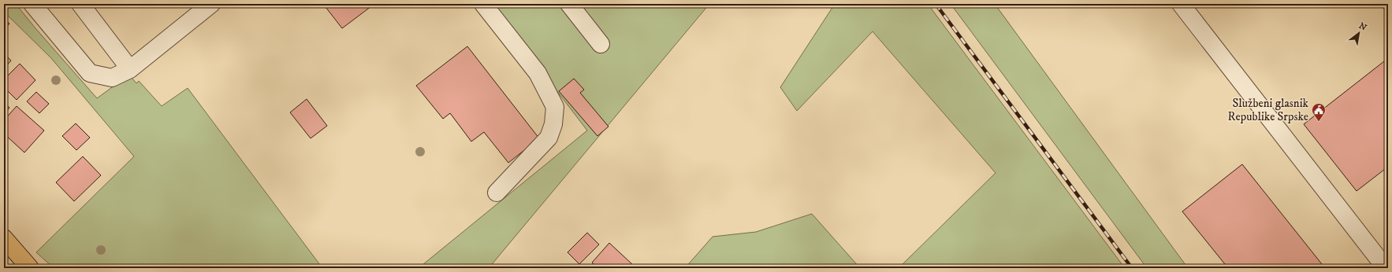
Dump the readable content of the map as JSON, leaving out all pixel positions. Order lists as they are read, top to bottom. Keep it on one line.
{"places":{"public building":["Službeni glasnik Republike Srpske"]},"north":"top right"}
